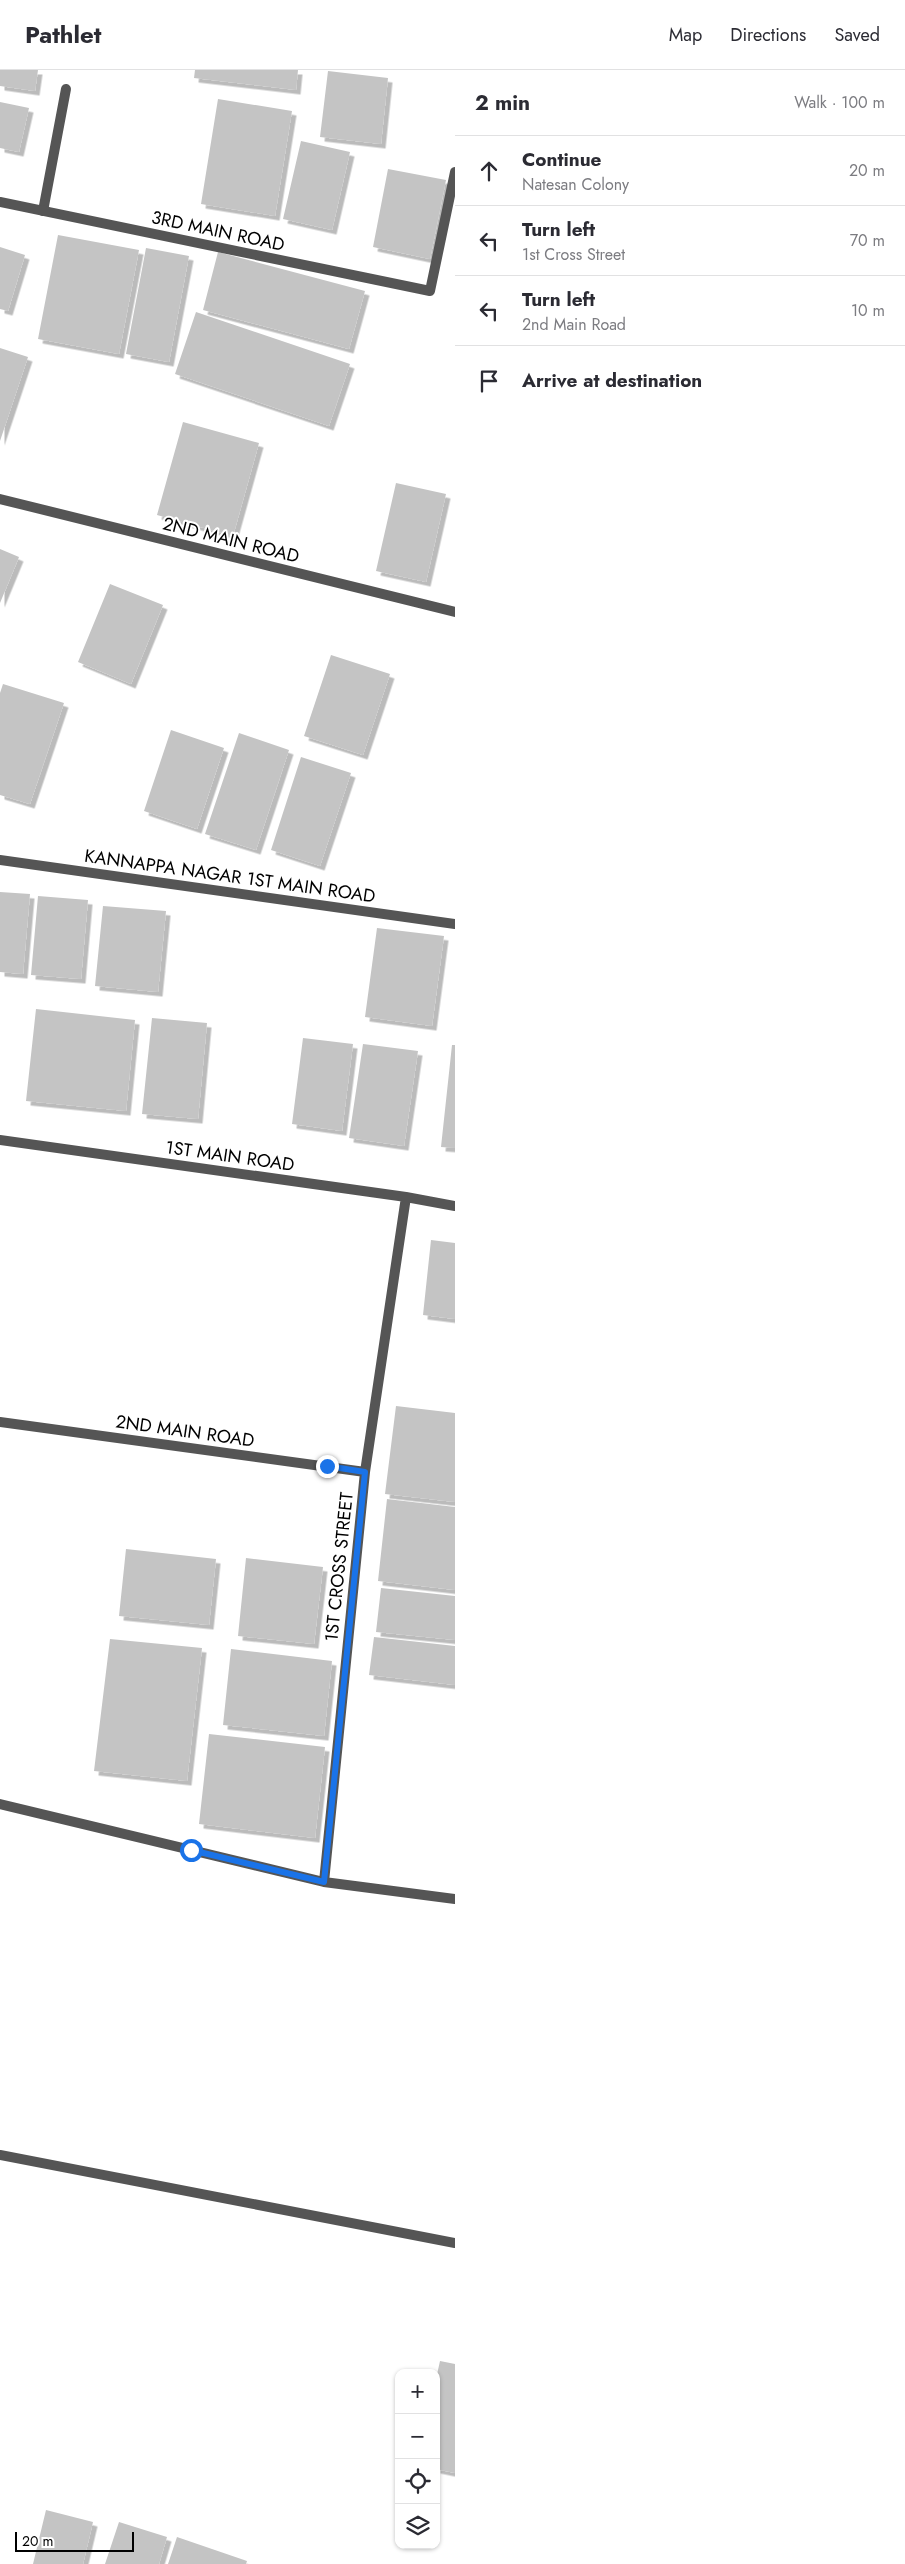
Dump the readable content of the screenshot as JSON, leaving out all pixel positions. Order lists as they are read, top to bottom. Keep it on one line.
{"streets":{"street":["3RD MAIN ROAD","2ND MAIN ROAD","KANNAPPA NAGAR 1ST MAIN ROAD","1ST MAIN ROAD","1ST CROSS STREET"]},"crossings":[["2ND MAIN ROAD","1ST CROSS STREET"],["1ST MAIN ROAD","1ST CROSS STREET"]],"scale_bar":"20 m","page":{"header":"Pathlet","nav":["Map","Directions","Saved"],"heading":["2 min","Walk · 100 m"],"list":[["Continue","Natesan Colony","20 m"],["Turn left","1st Cross Street","70 m"],["Turn left","2nd Main Road","10 m"],"Arrive at destination"],"map_buttons":["+","−"],"scale":"20 m"}}
